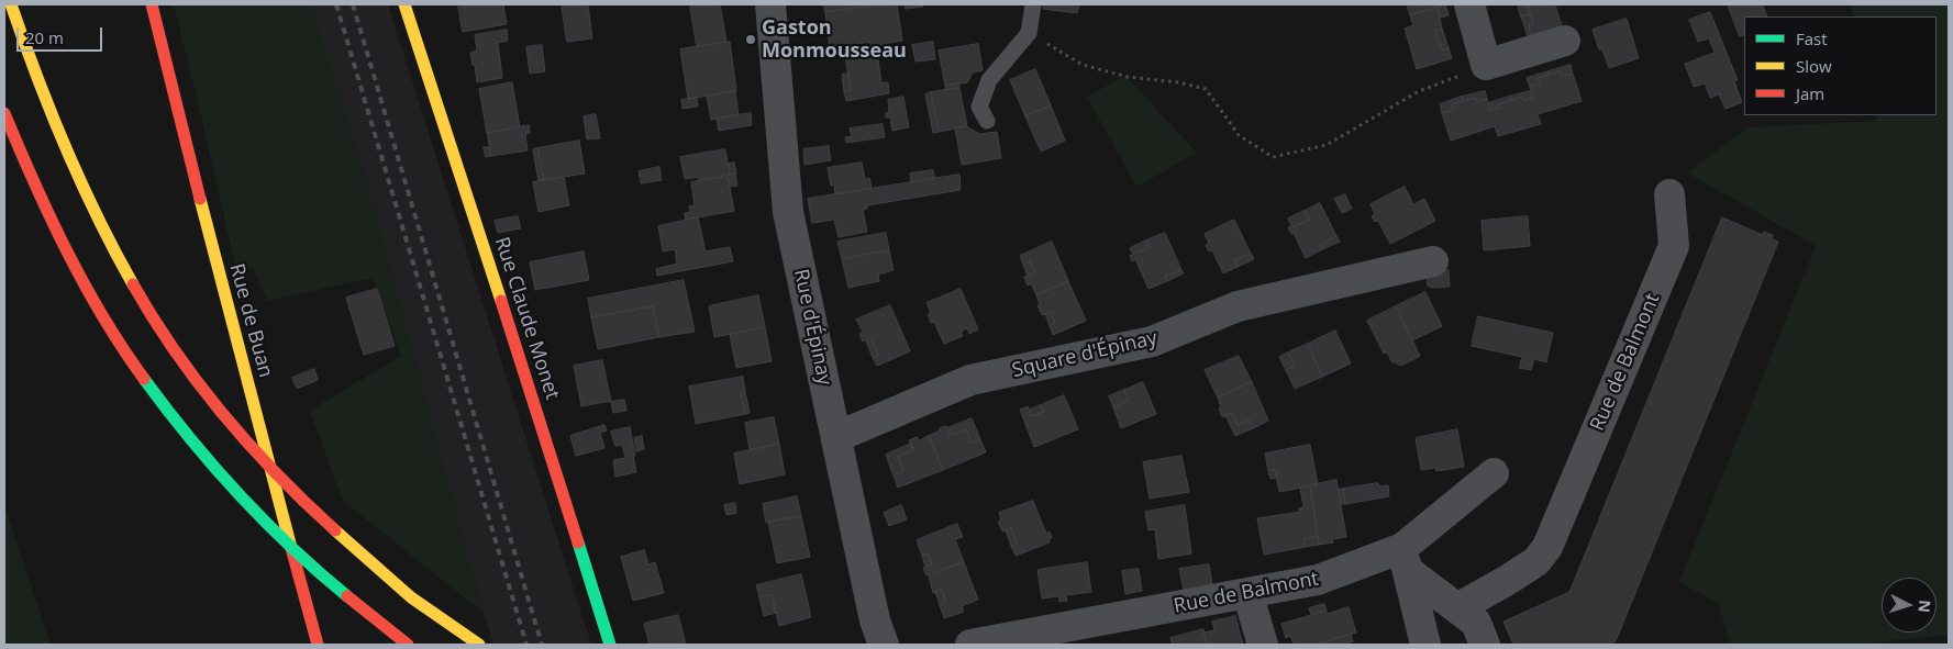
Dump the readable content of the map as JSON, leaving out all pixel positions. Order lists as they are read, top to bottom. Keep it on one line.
{"streets":{"main road":["Rue Claude Monet","Rue de Buan"],"street":["Rue d'Épinay","Square d'Épinay","Rue de Balmont"]},"crossings":[["Rue d'Épinay","Square d'Épinay"]],"places":["Gaston Monmousseau"],"legend":["Fast","Slow","Jam"],"scale_bar":"20 m","north":"right"}
